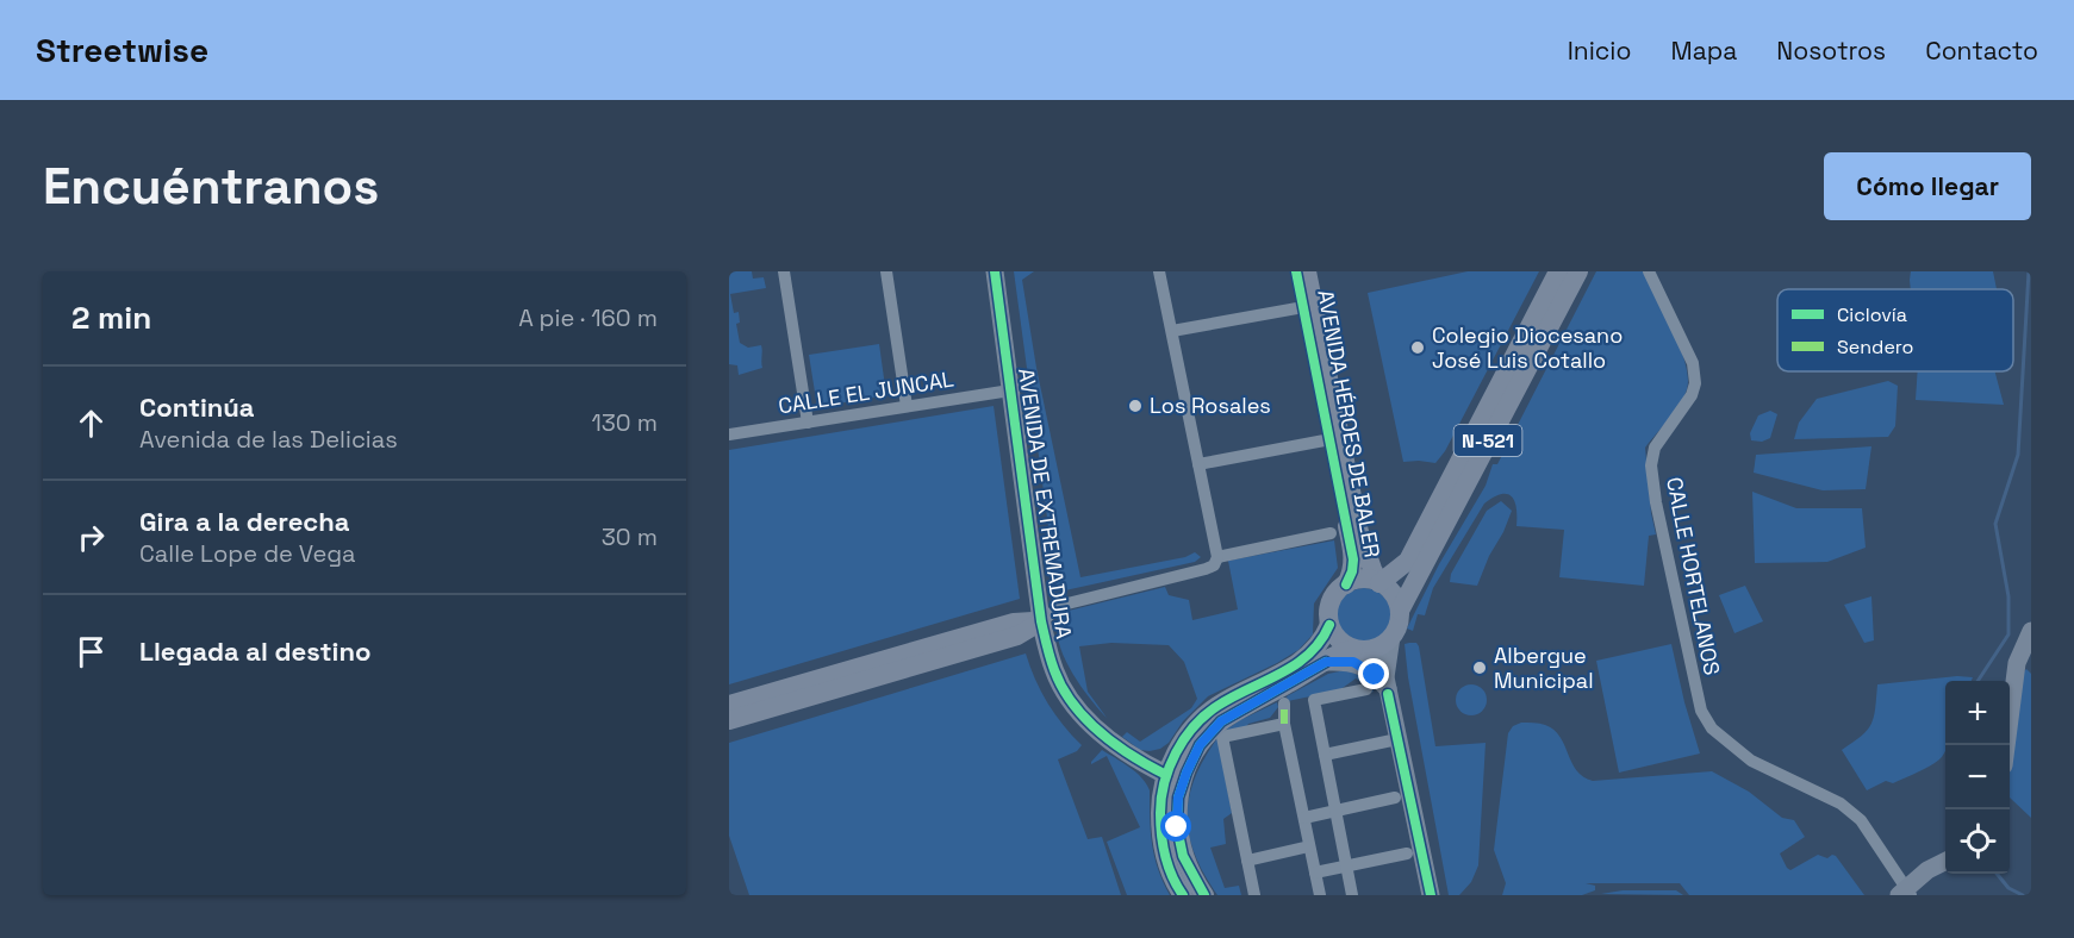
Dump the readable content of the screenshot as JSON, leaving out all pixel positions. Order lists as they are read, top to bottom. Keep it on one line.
{"streets":{"main road":["AVENIDA HÉROES DE BALER","N-521","AVENIDA DE EXTREMADURA"],"street":["CALLE EL JUNCAL","CALLE HORTELANOS"]},"crossings":[["CALLE EL JUNCAL","AVENIDA DE EXTREMADURA"],["AVENIDA HÉROES DE BALER","N-521"]],"places":["Colegio Diocesano José Luis Cotallo","Los Rosales","Albergue Municipal"],"legend":["Ciclovía","Sendero"],"page":{"header":"Streetwise","nav":["Inicio","Mapa","Nosotros","Contacto"],"buttons":"Cómo llegar","title":"Encuéntranos","heading":["2 min","A pie · 160 m"],"list":[["Continúa","Avenida de las Delicias","130 m"],["Gira a la derecha","Calle Lope de Vega","30 m"],"Llegada al destino"],"map_buttons":["+","−"]}}
